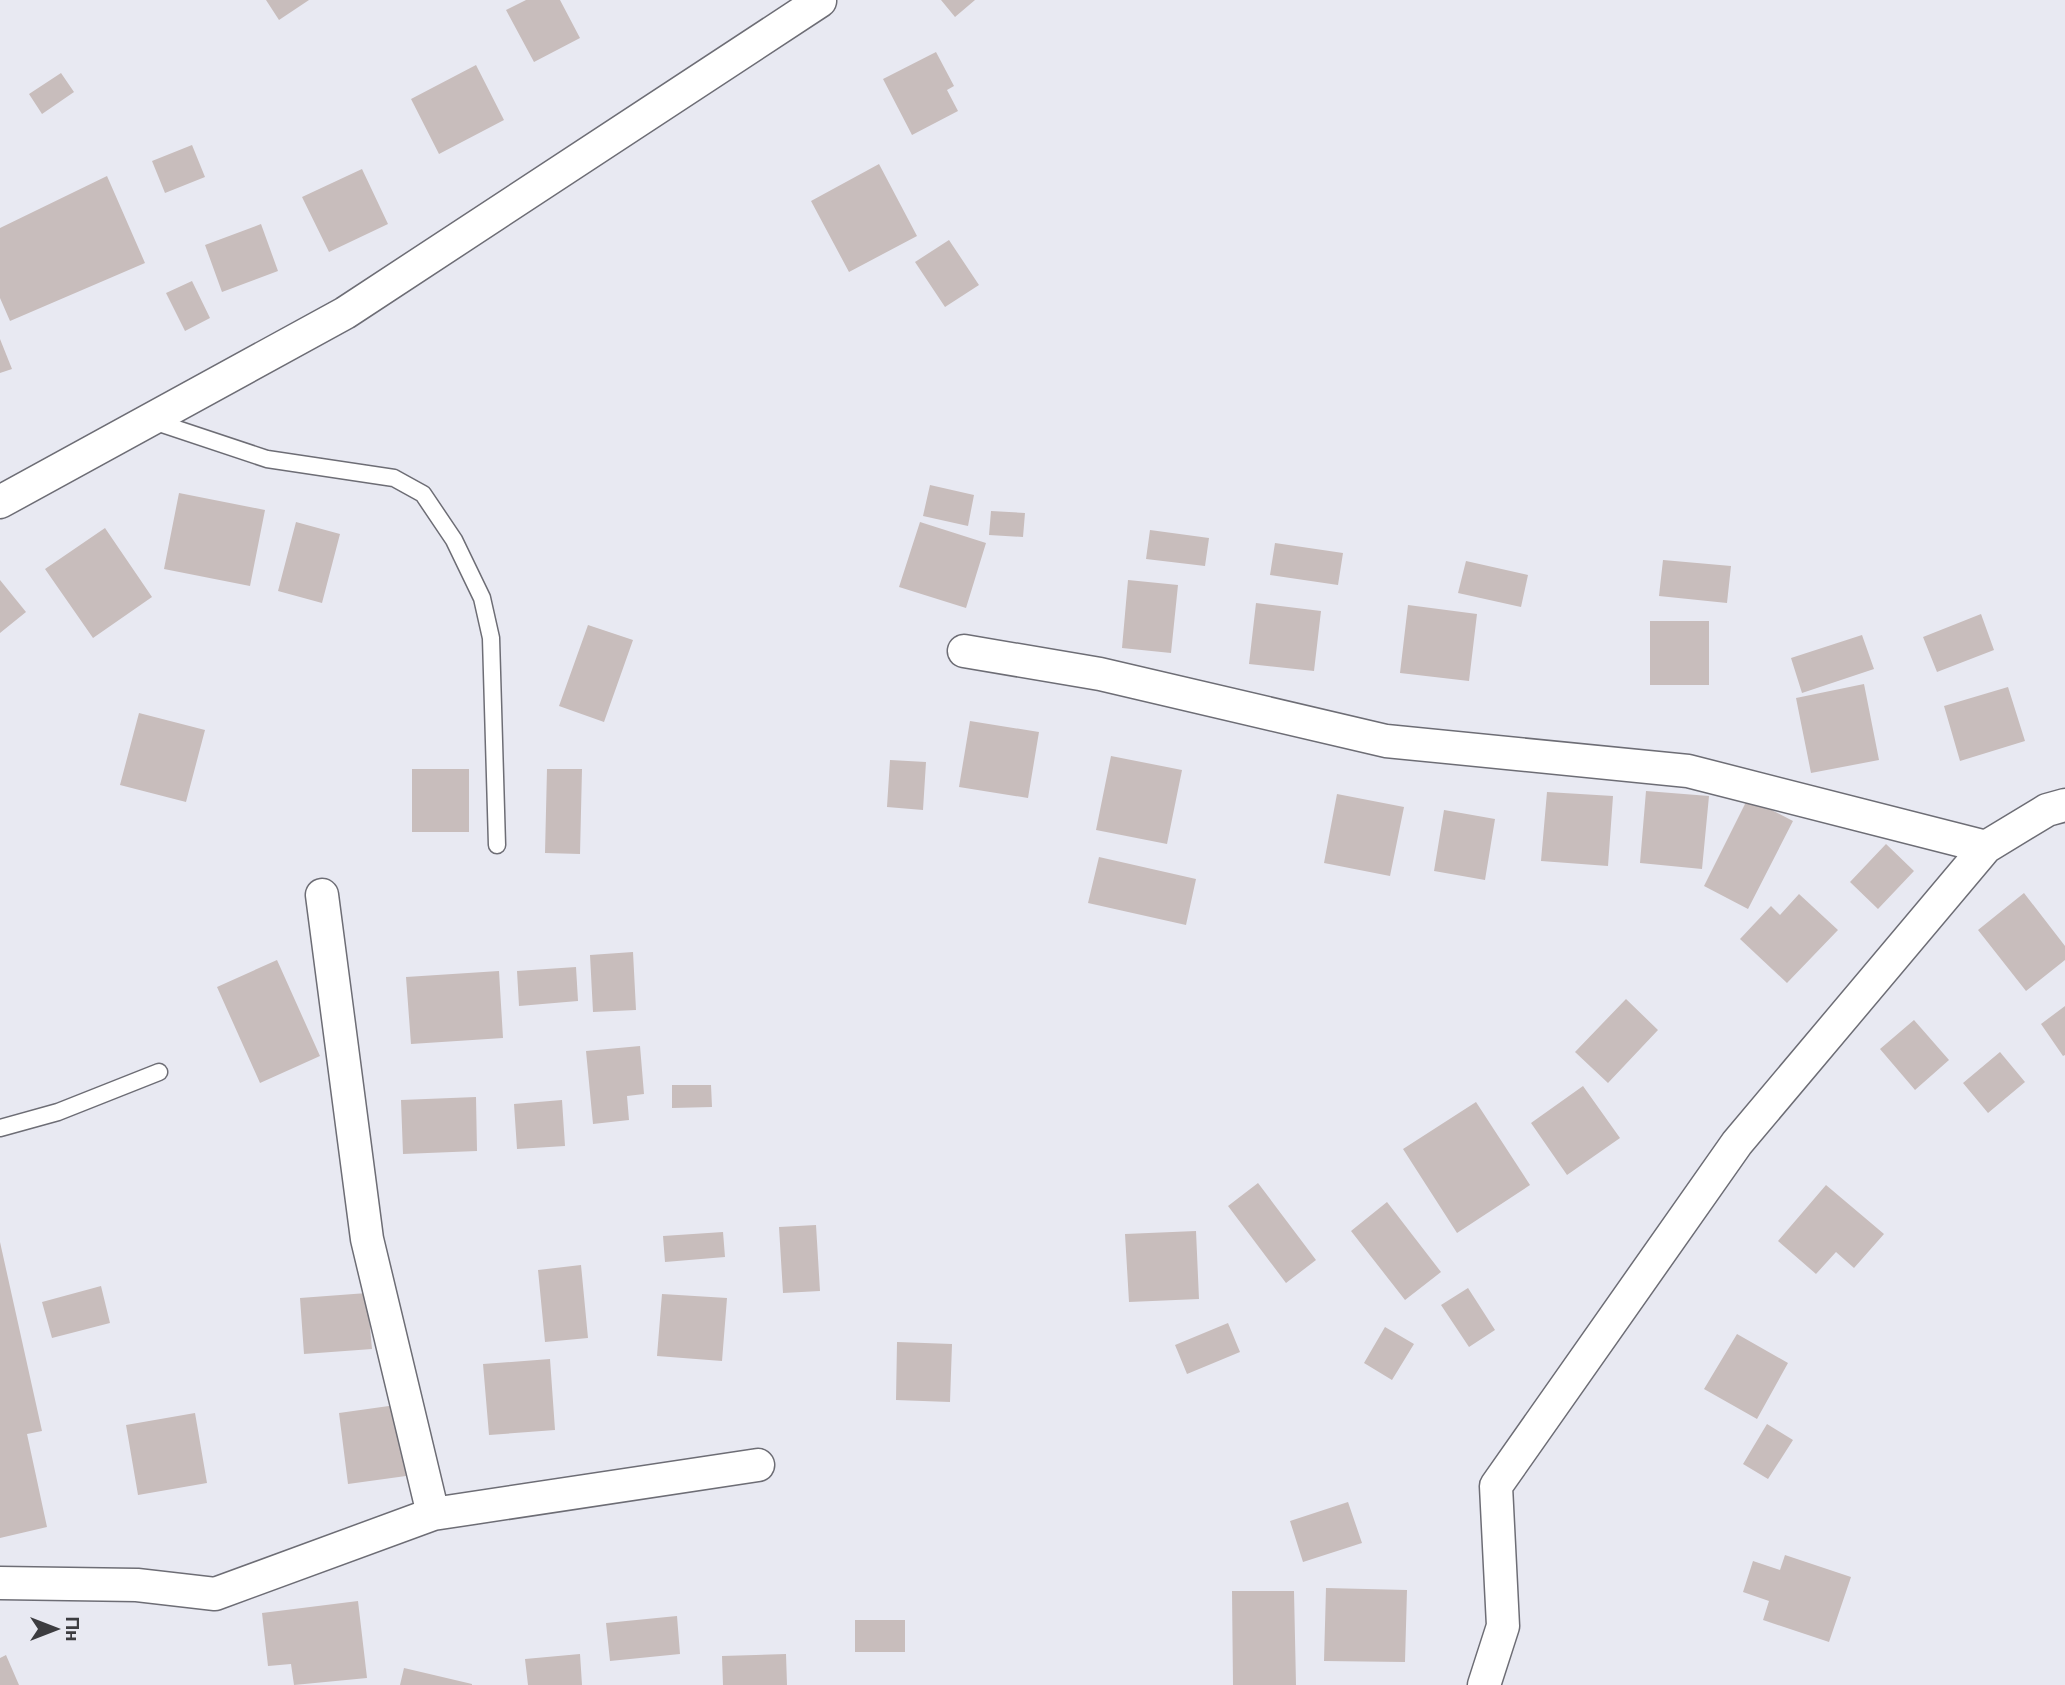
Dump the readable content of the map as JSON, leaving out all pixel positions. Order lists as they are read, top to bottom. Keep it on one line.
{"north":"right"}
